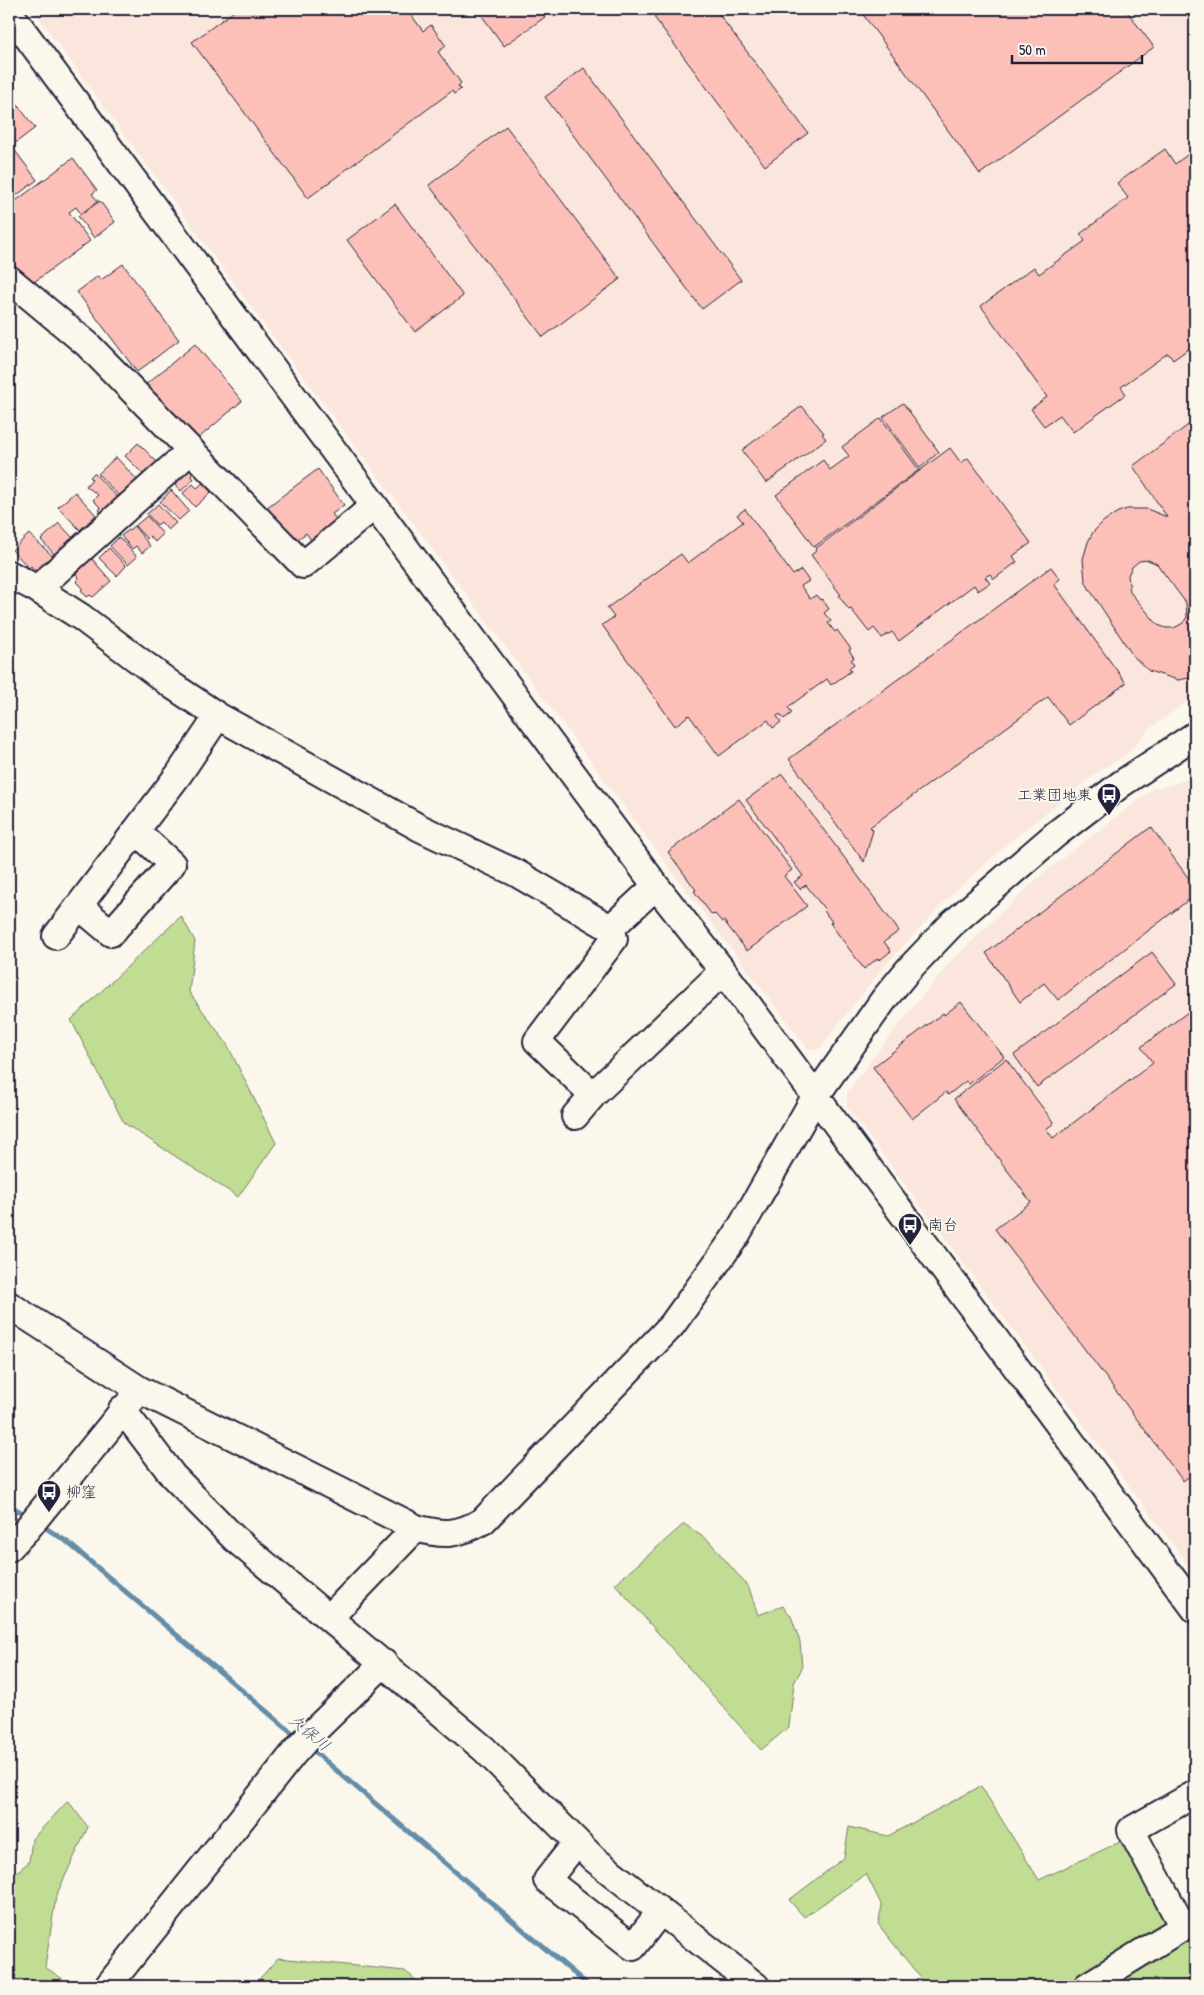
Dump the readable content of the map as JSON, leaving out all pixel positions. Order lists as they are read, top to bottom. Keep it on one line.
{"water":["久保川"],"places":{"bus stop":["工業団地東","南台","柳窪"]},"scale_bar":"50 m"}
